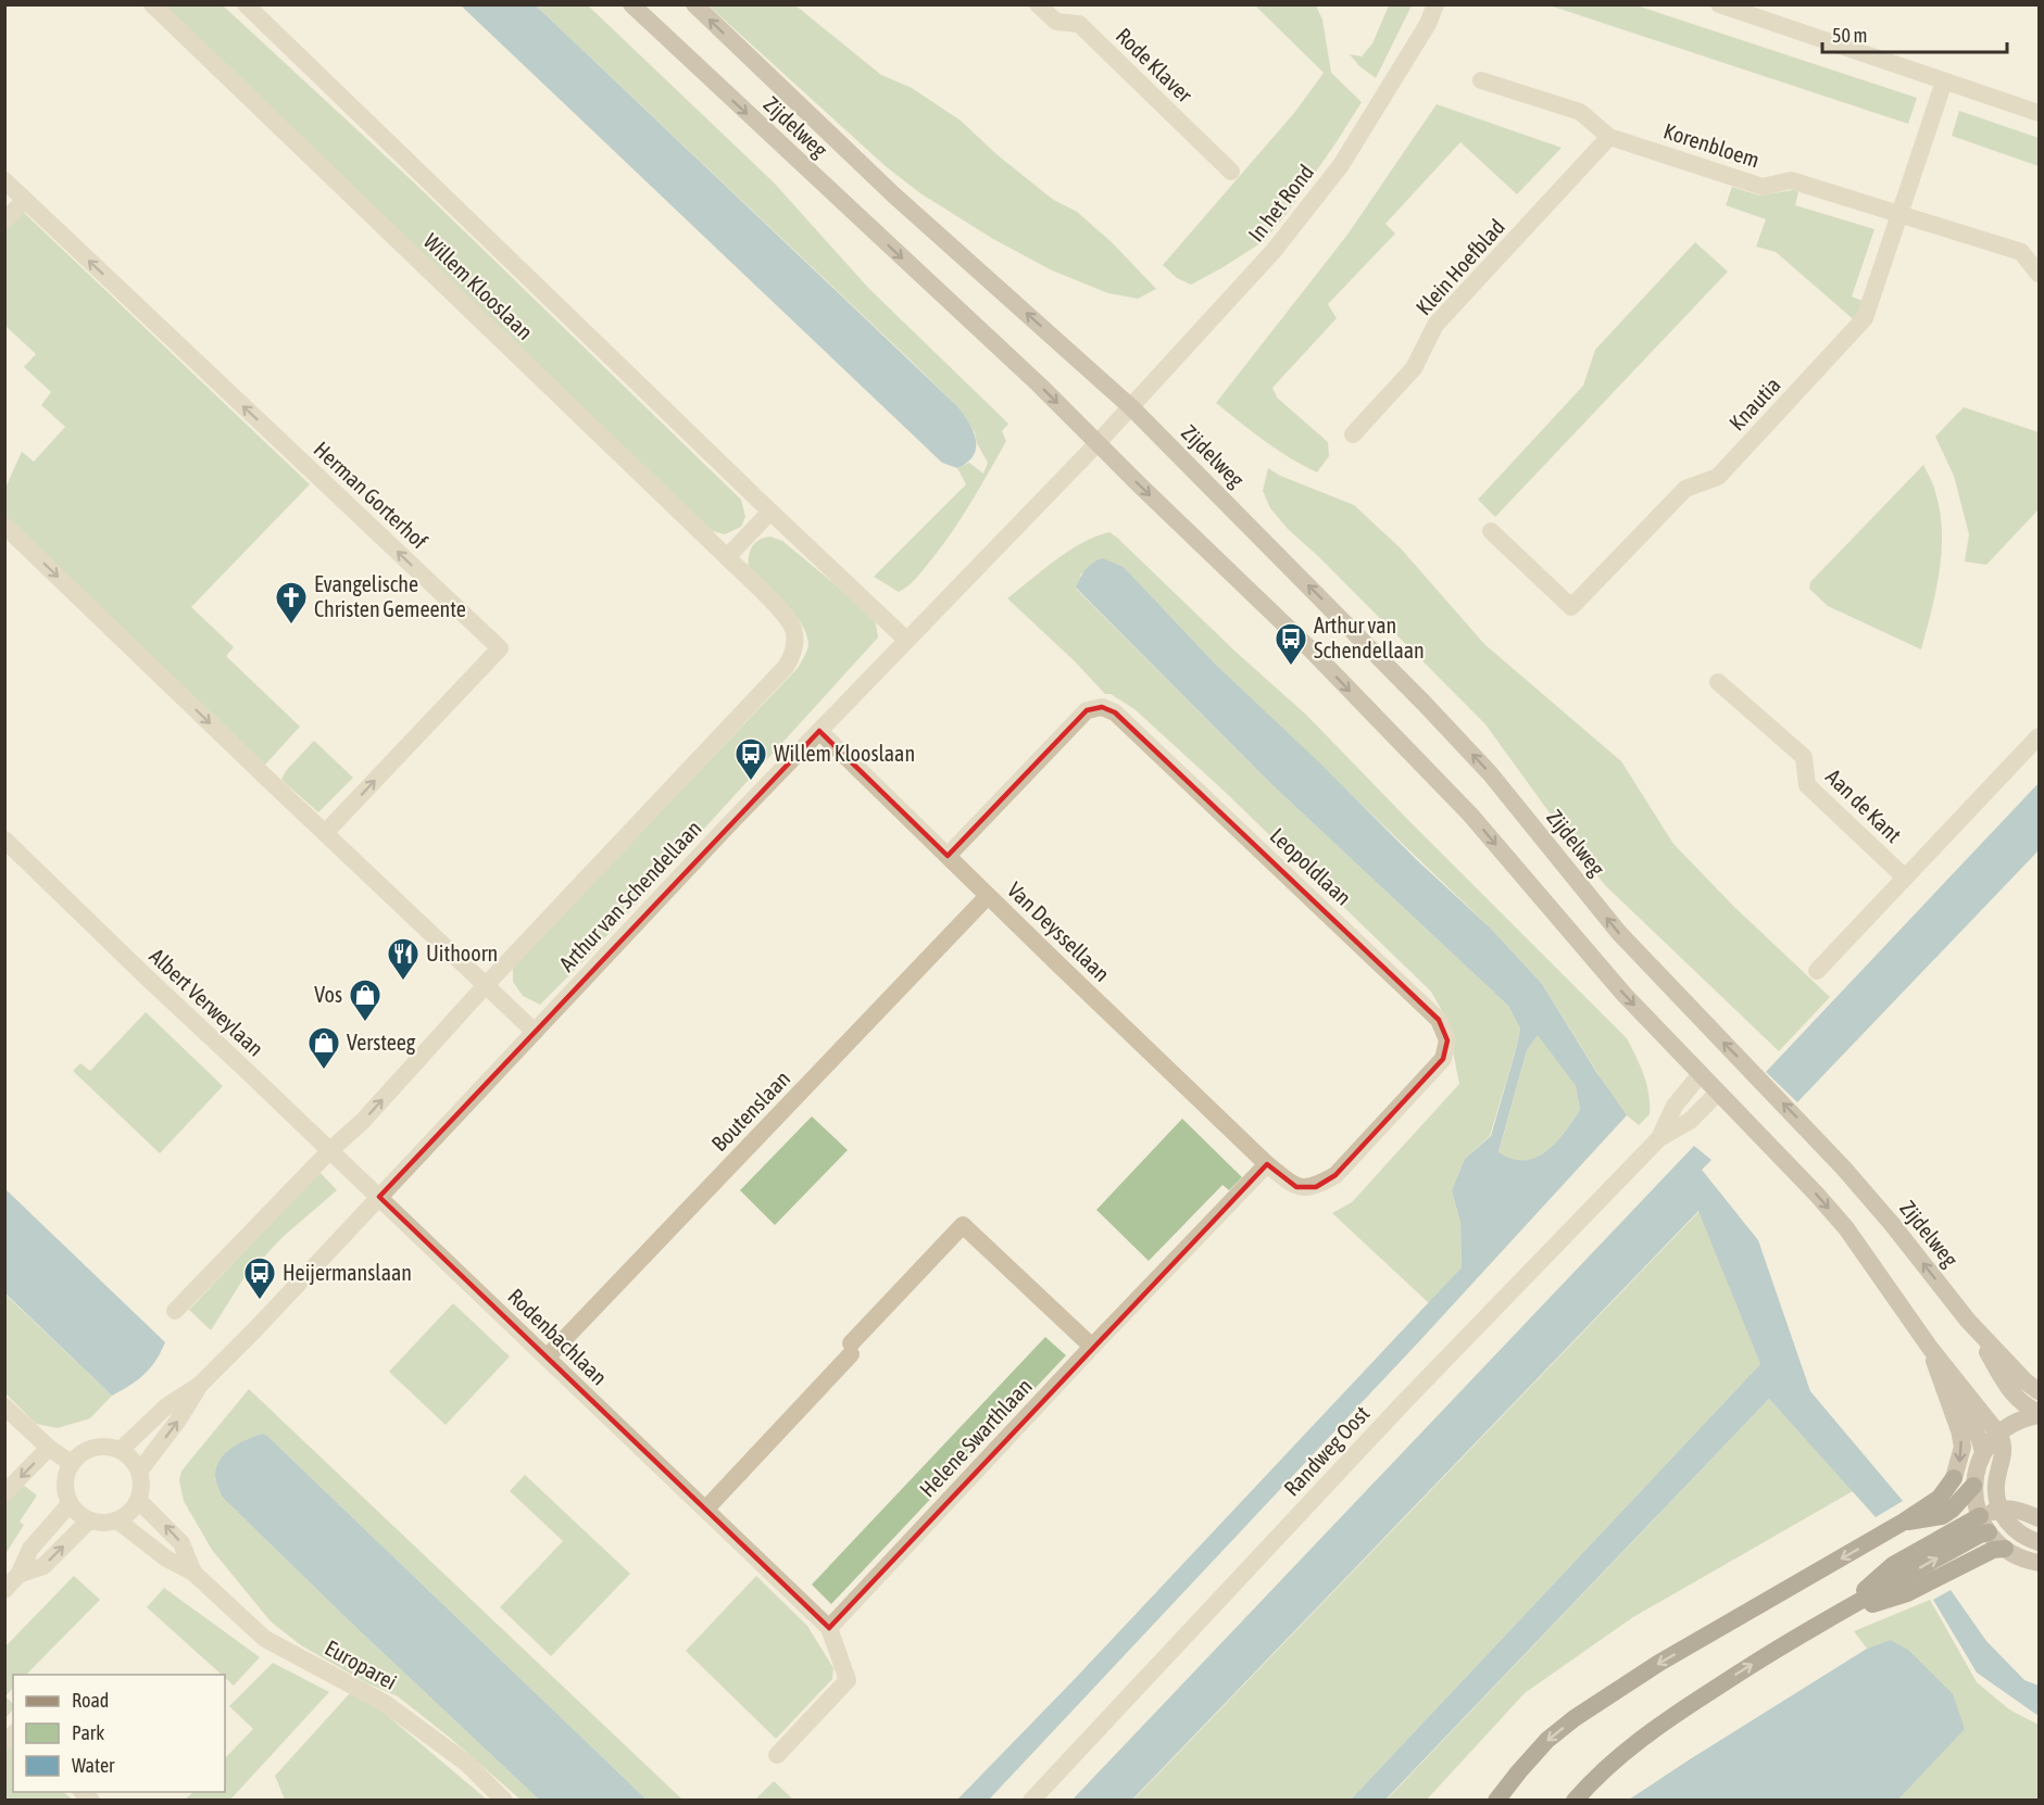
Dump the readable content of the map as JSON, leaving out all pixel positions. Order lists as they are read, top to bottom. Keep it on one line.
{"streets":{"main road":["Zijdelweg"],"street":["Rode Klaver","Korenbloem","In het Rond","Klein Hoefblad","Willem Klooslaan","Knautia","Herman Gorterhof","Aan de Kant","Leopoldlaan","Arthur van Schendellaan","Van Deyssellaan","Albert Verweylaan","Boutenslaan","Rodenbachlaan","Helene Swarthlaan","Randweg Oost","Europarei"]},"crossings":[["Zijdelweg","In het Rond"],["Zijdelweg","Arthur van Schendellaan"],["Zijdelweg","Randweg Oost"],["Korenbloem","Klein Hoefblad"],["Korenbloem","Knautia"],["Willem Klooslaan","Arthur van Schendellaan"],["Leopoldlaan","Van Deyssellaan"],["Leopoldlaan","Helene Swarthlaan"],["Arthur van Schendellaan","Van Deyssellaan"],["Arthur van Schendellaan","Albert Verweylaan"],["Arthur van Schendellaan","Rodenbachlaan"],["Arthur van Schendellaan","Europarei"],["Van Deyssellaan","Boutenslaan"],["Van Deyssellaan","Helene Swarthlaan"],["Albert Verweylaan","Rodenbachlaan"],["Boutenslaan","Rodenbachlaan"],["Rodenbachlaan","Helene Swarthlaan"]],"places":{"church":["Evangelische Christen Gemeente"],"bus stop":["Arthur van Schendellaan","Willem Klooslaan","Heijermanslaan"],"restaurant":["Uithoorn"],"shop":["Vos","Versteeg"]},"legend":["Road","Park","Water"],"scale_bar":"50 m"}
